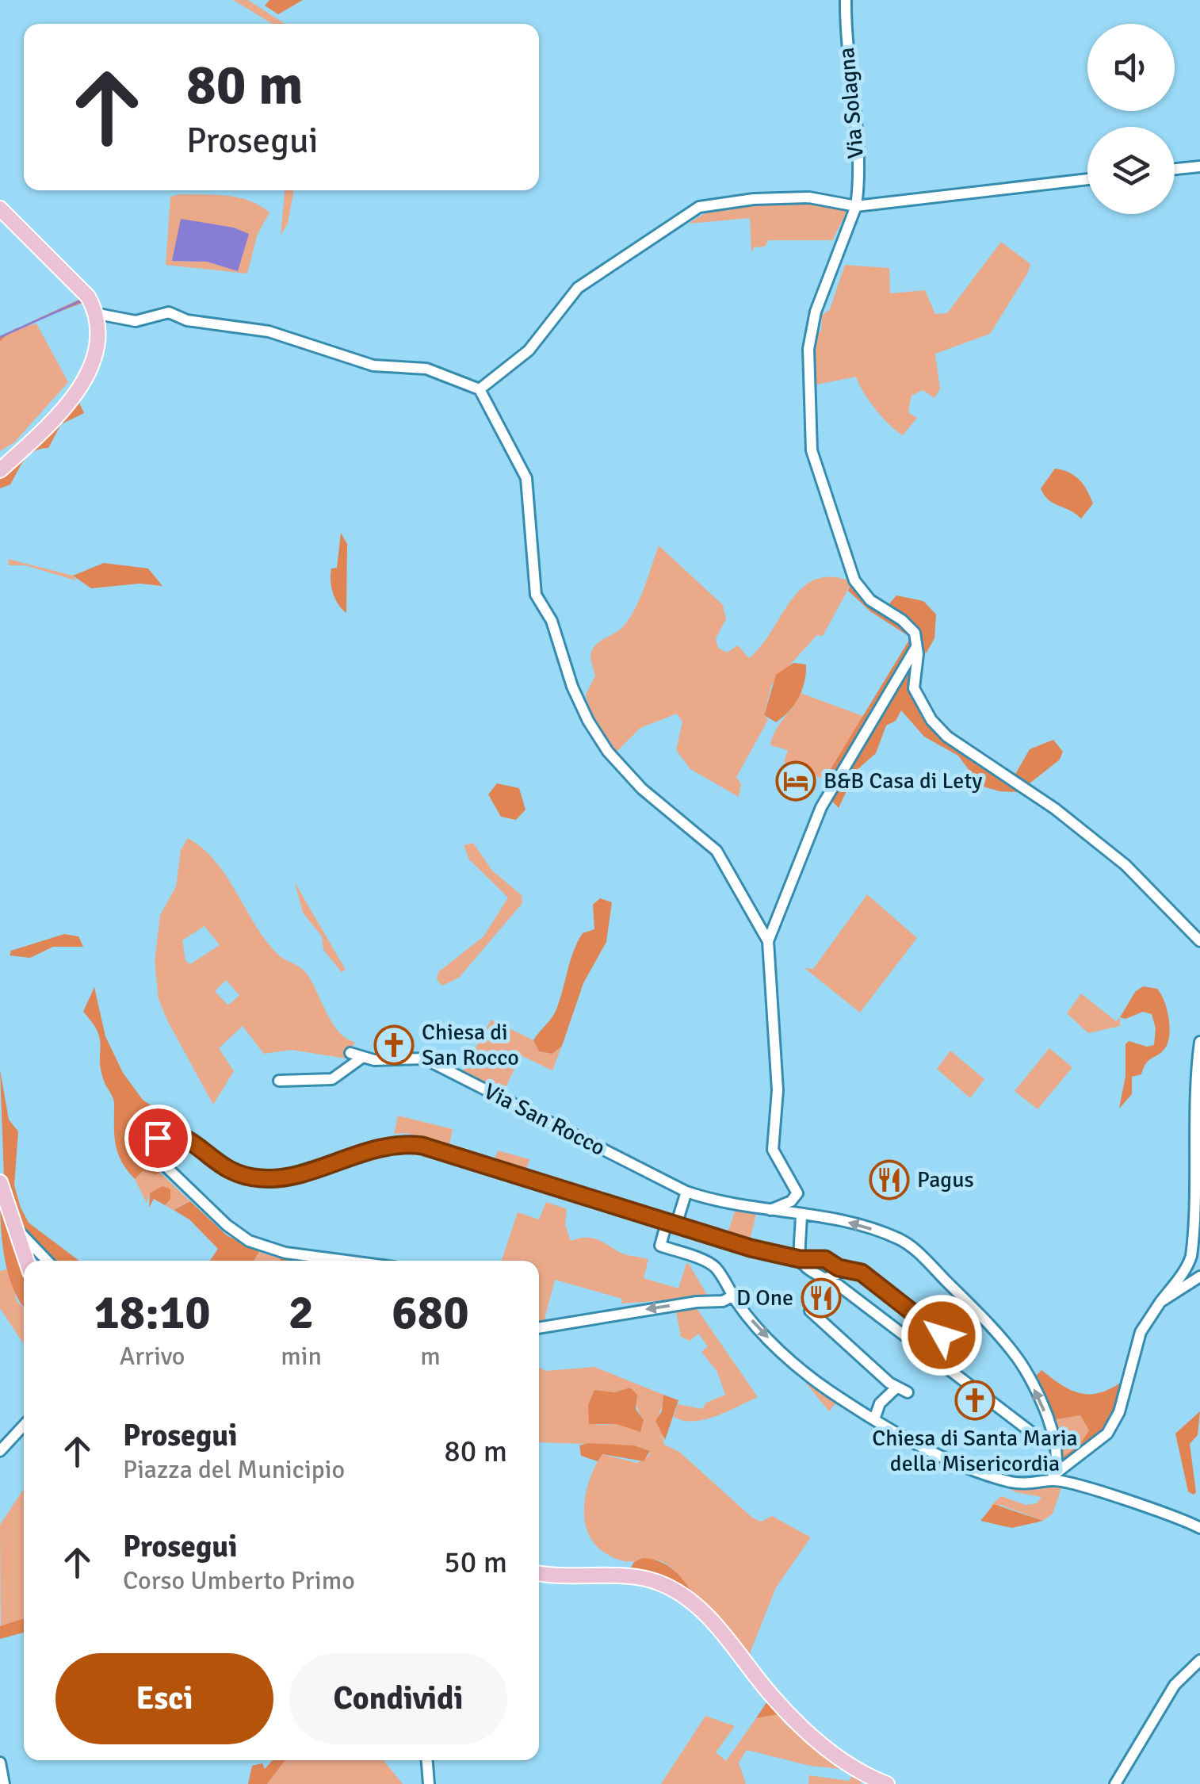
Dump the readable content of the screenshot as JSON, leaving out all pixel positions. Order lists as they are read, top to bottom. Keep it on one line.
{"streets":{"street":["Via Solagna","Via San Rocco"]},"places":{"hotel":["B&B Casa di Lety"],"church":["Chiesa di San Rocco","Chiesa di Santa Maria della Misericordia"],"restaurant":["Pagus","D One"]},"page":{"turn":["80 m","Prosegui"],"eta":["18:10","Arrivo","2","min","680","m"],"list":[{"name":"Prosegui","note":"Piazza del Municipio","value":"80 m"},{"name":"Prosegui","note":"Corso Umberto Primo","value":"50 m"}],"buttons":["Esci","Condividi"]}}
